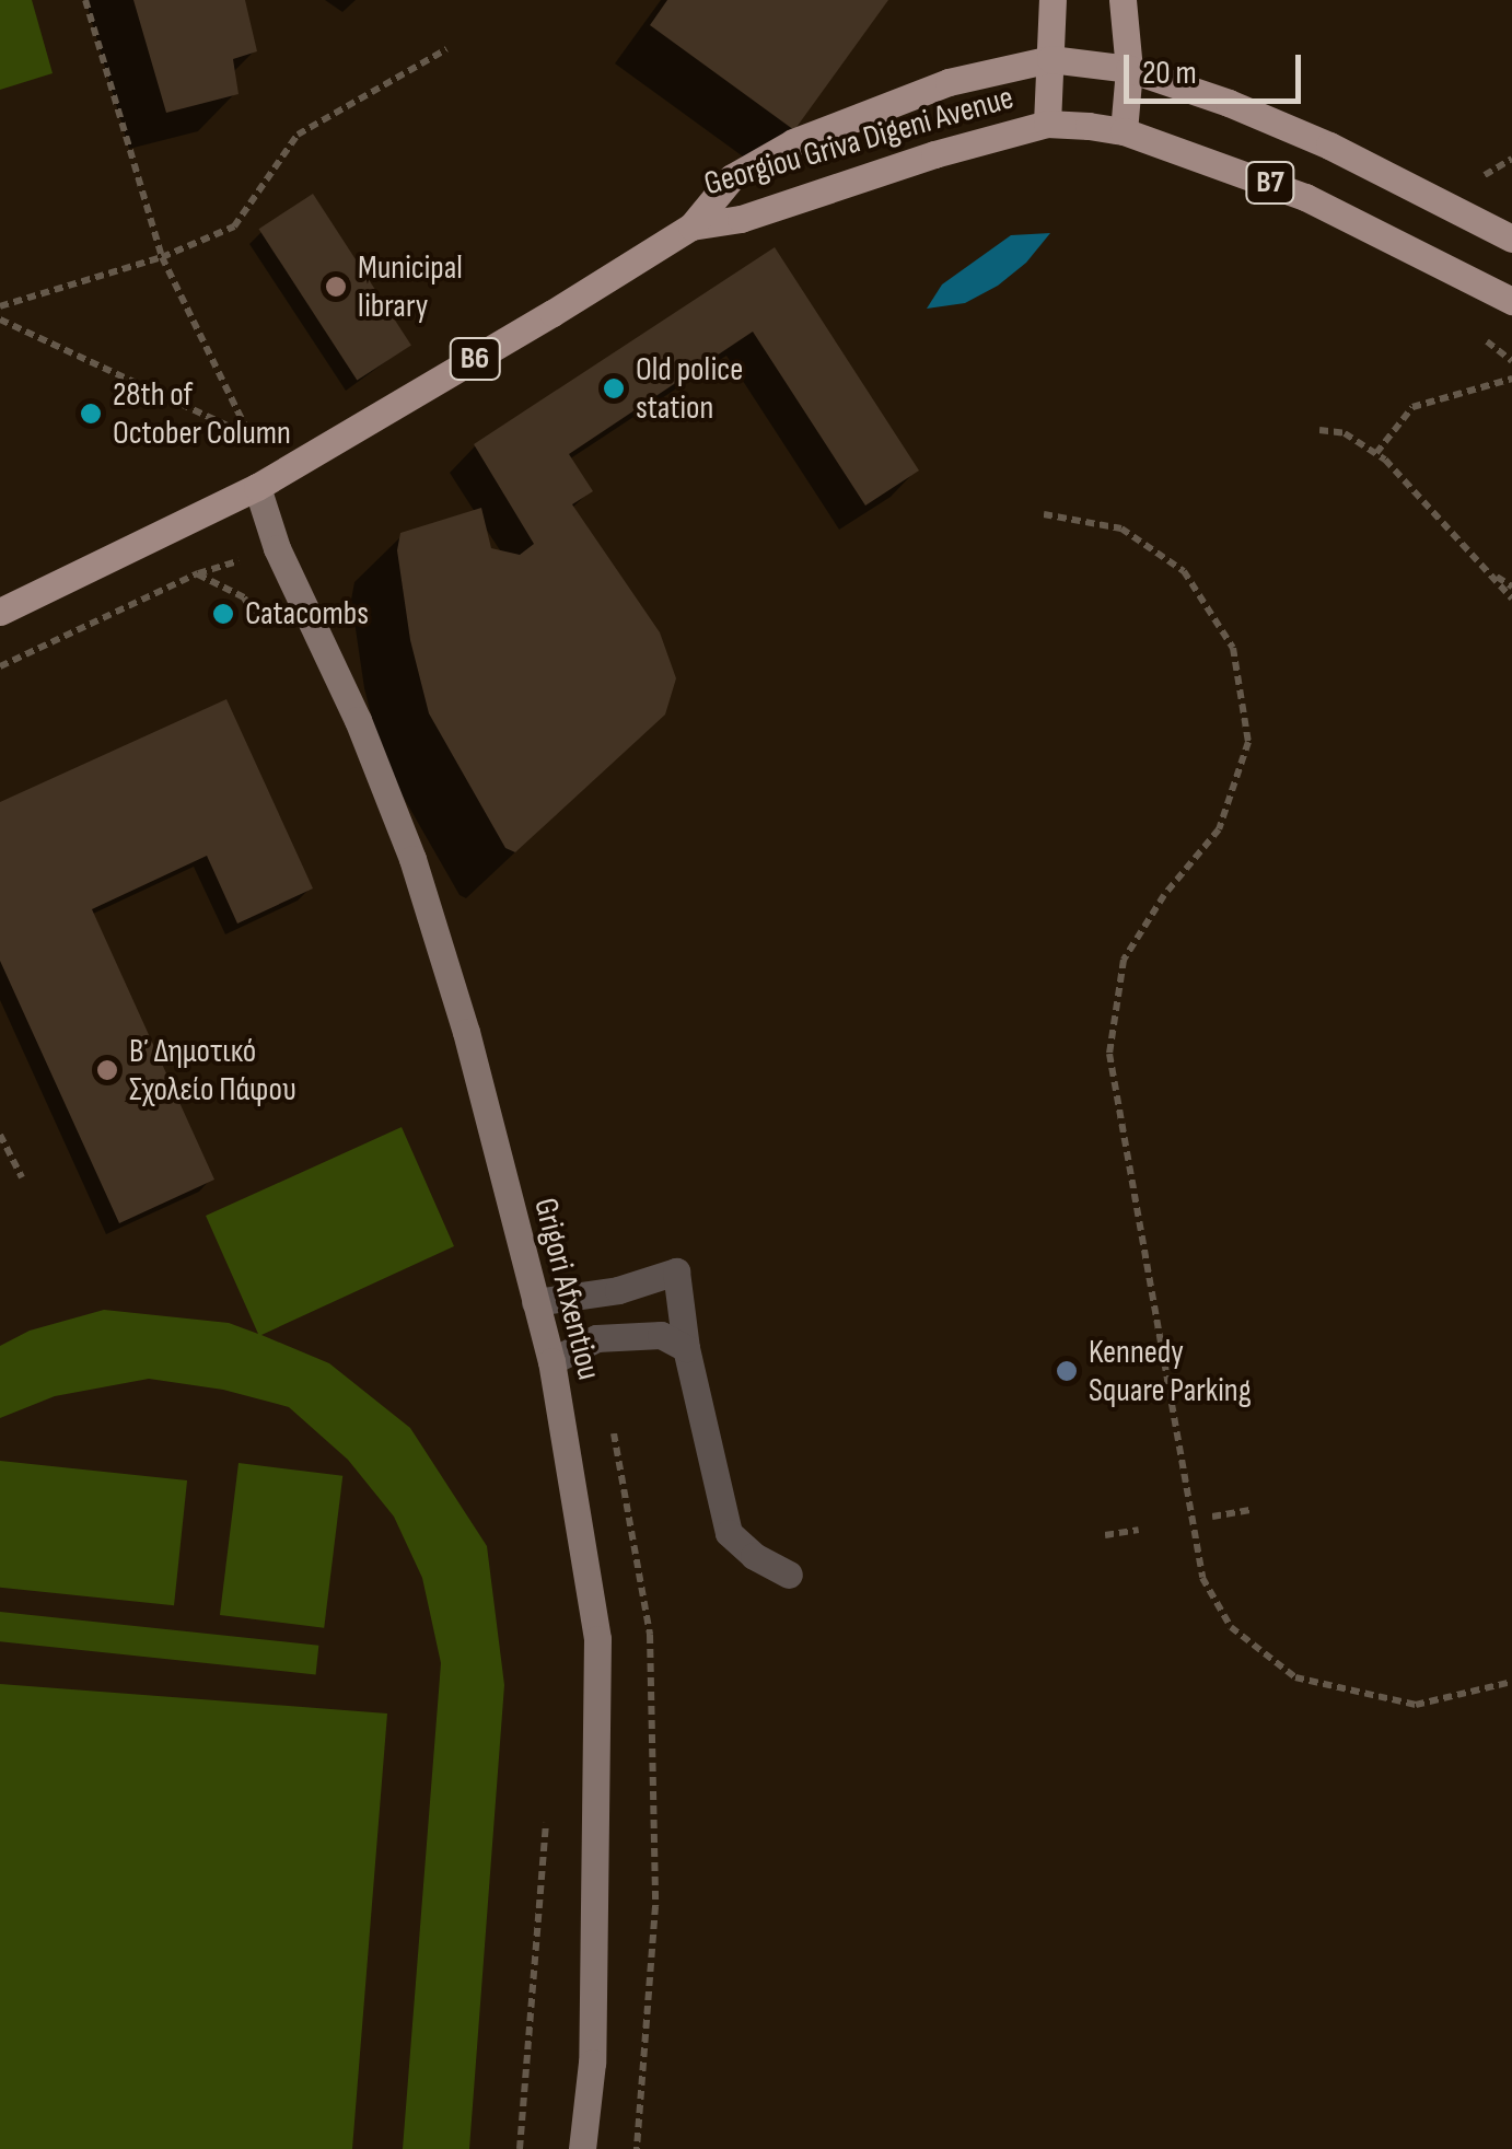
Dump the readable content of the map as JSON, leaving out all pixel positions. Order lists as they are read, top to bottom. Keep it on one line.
{"streets":{"main road":["Georgiou Griva Digeni Avenue","B7","B6"],"street":["Grigori Afxentiou"]},"crossings":[["Georgiou Griva Digeni Avenue","B7"],["Georgiou Griva Digeni Avenue","Grigori Afxentiou"]],"places":["Municipal library","Old police station","28th of October Column","Catacombs","Β΄ Δημοτικό Σχολείο Πάφου","Kennedy Square Parking"],"scale_bar":"20 m"}
